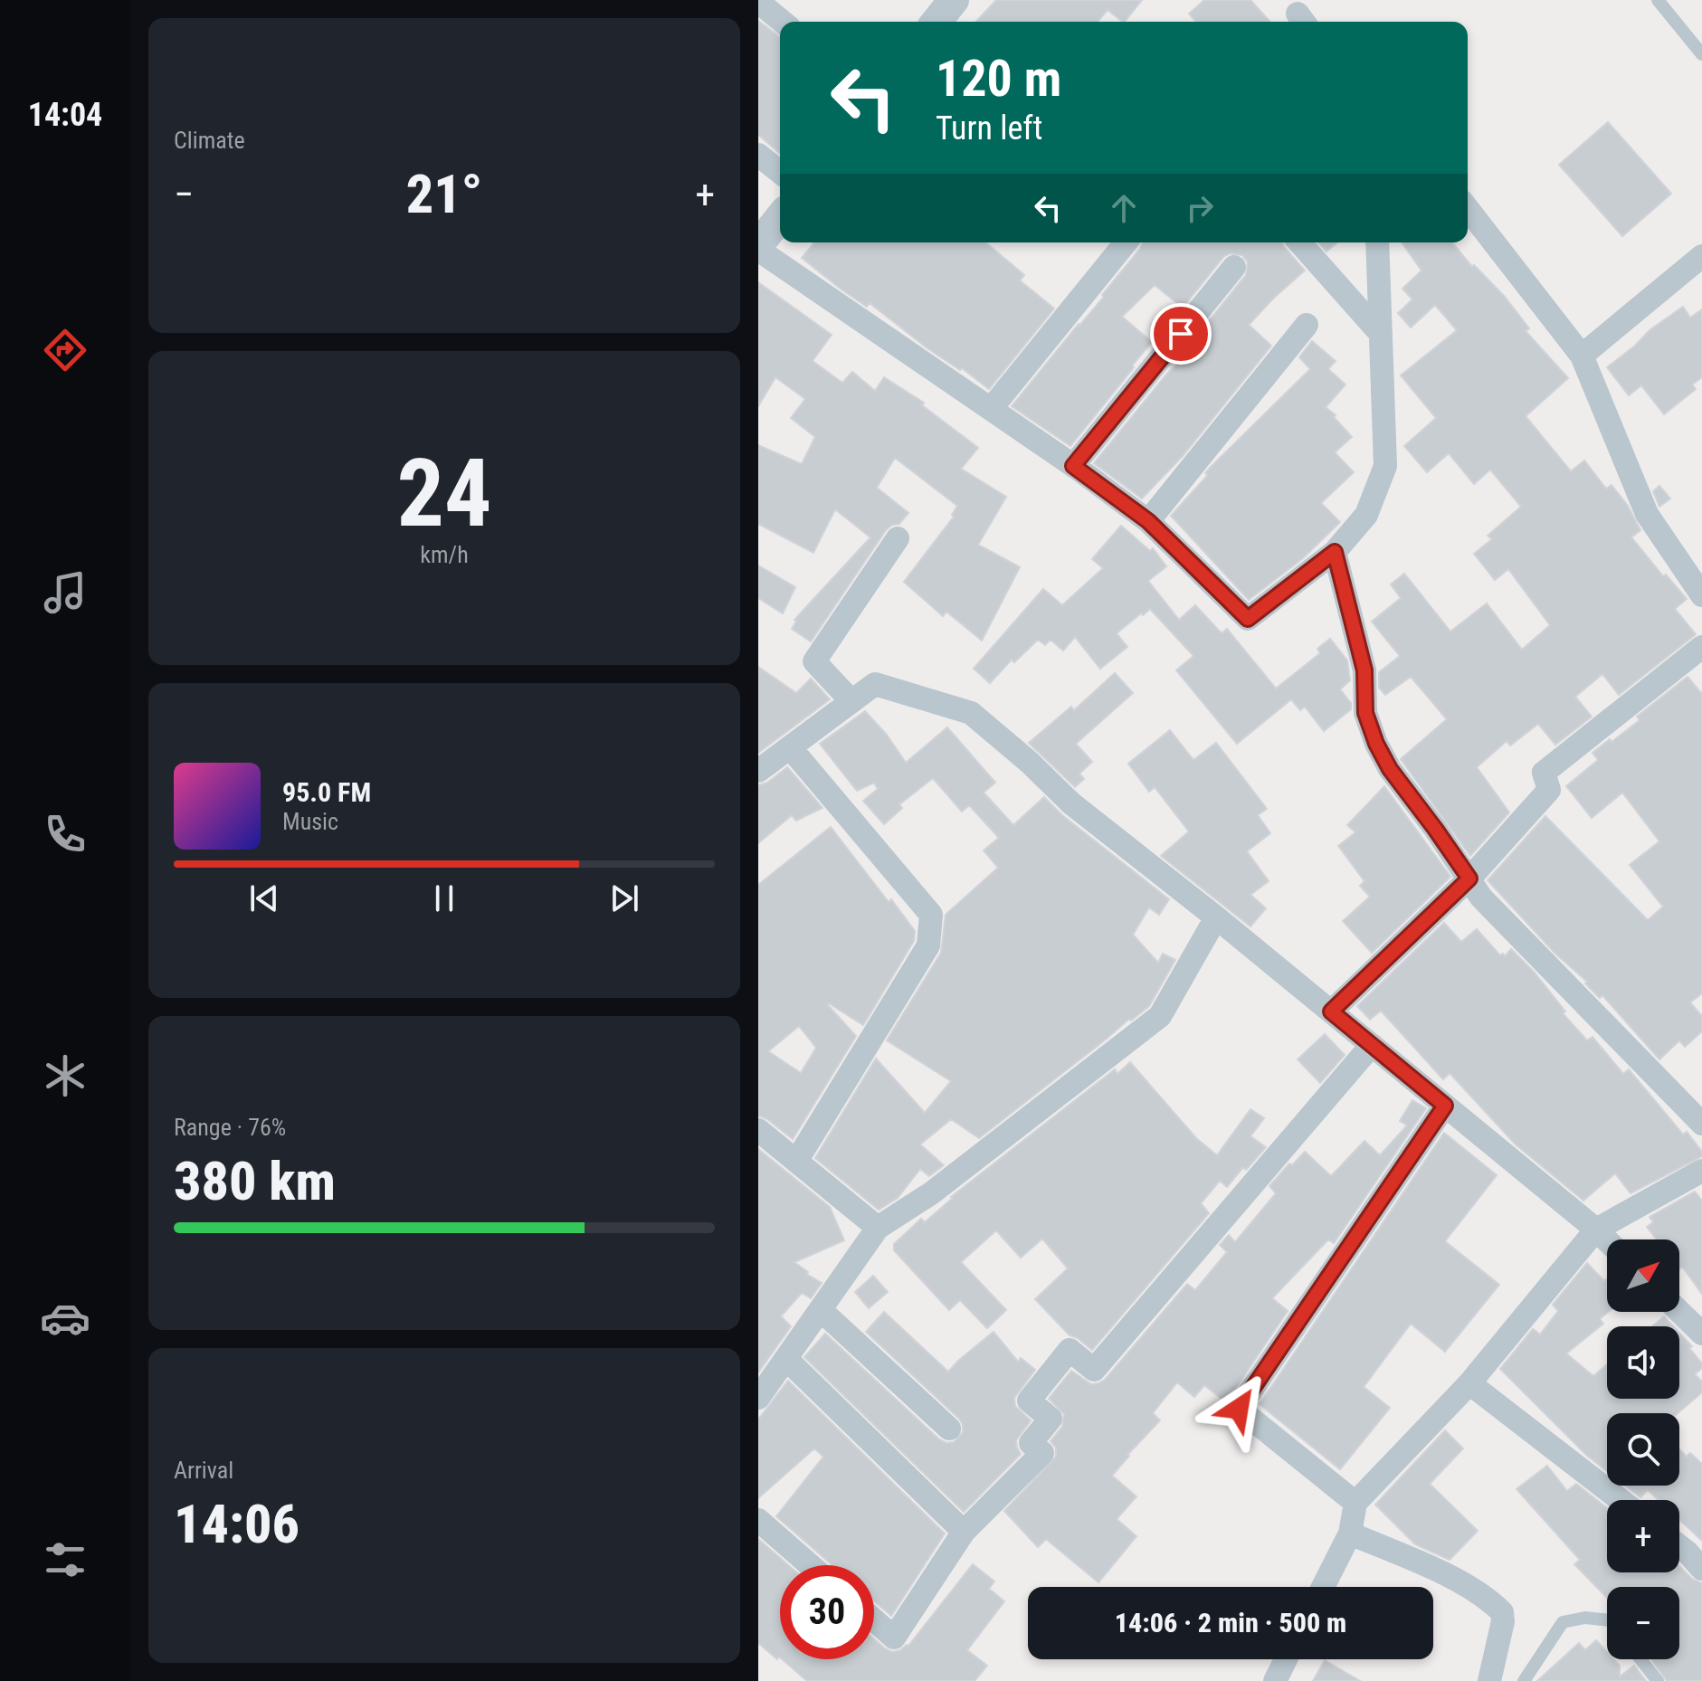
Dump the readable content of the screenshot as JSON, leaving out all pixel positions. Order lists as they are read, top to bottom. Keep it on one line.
{"north":"top right","page":{"tabs":"14:04","tile":["Climate",["24","km/h"],["Range · 76%","380 km"],["Arrival","14:06"]],"turn":["120 m","Turn left"],"heat":["−","21°","+"],"song":["95.0 FM","Music"],"map_buttons":["+","−"],"limit":"30","trip":"14:06 · 2 min · 500 m"}}
